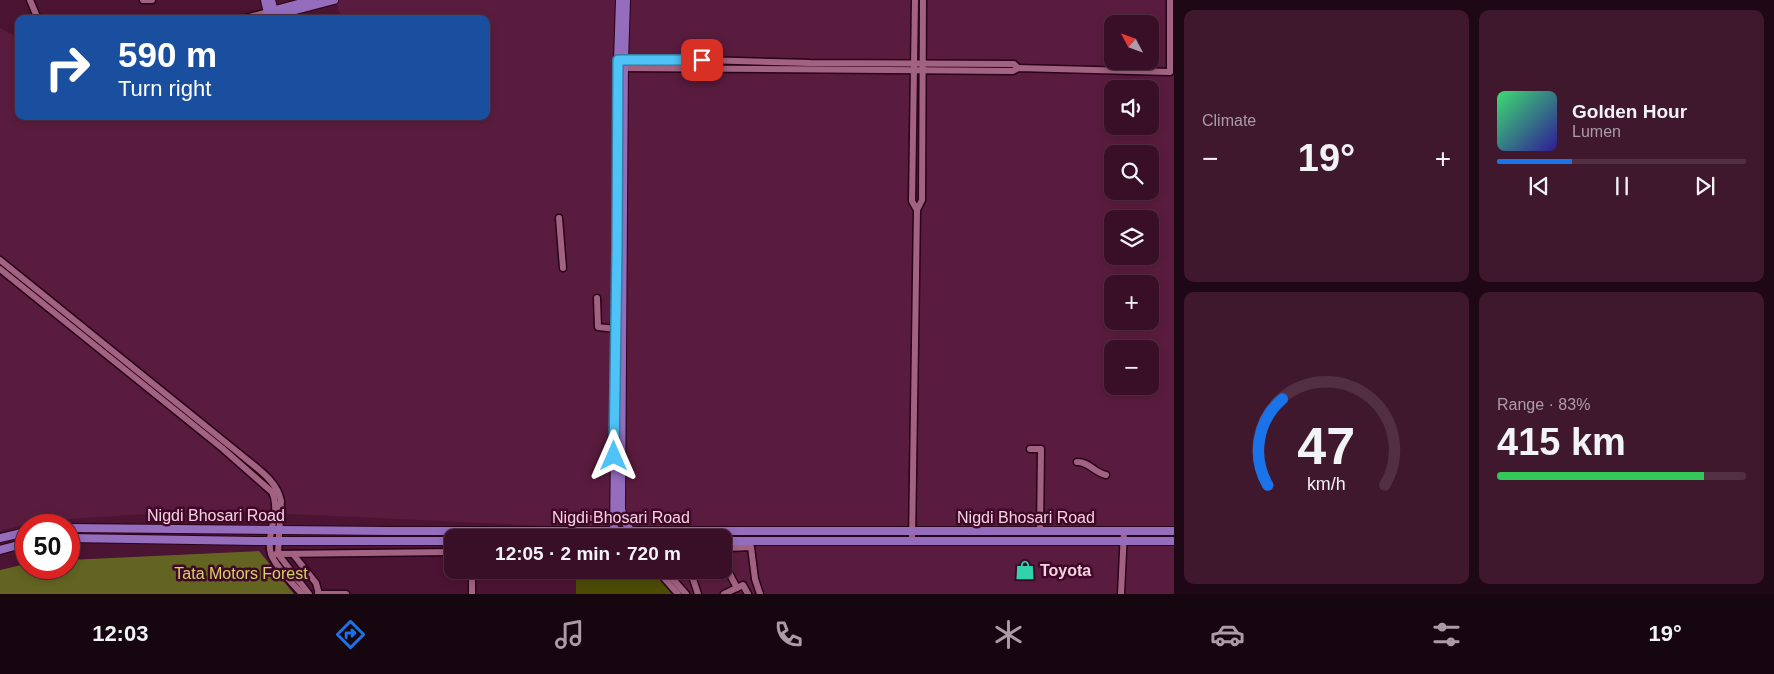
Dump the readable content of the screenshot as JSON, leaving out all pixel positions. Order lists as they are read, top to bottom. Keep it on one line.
{"streets":{"main road":["Nigdi Bhosari Road"]},"parks":["Tata Motors Forest"],"places":{"shop":["Toyota"]},"north":"top left","page":{"tile":["Climate",["Range · 83%","415 km"]],"map_buttons":["+","−"],"turn":["590 m","Turn right"],"song":["Golden Hour","Lumen"],"heat":["−","19°","+"],"limit":"50","trip":"12:05 · 2 min · 720 m","tabs":["12:03","19°"],"gauge":["47","km/h"]}}
